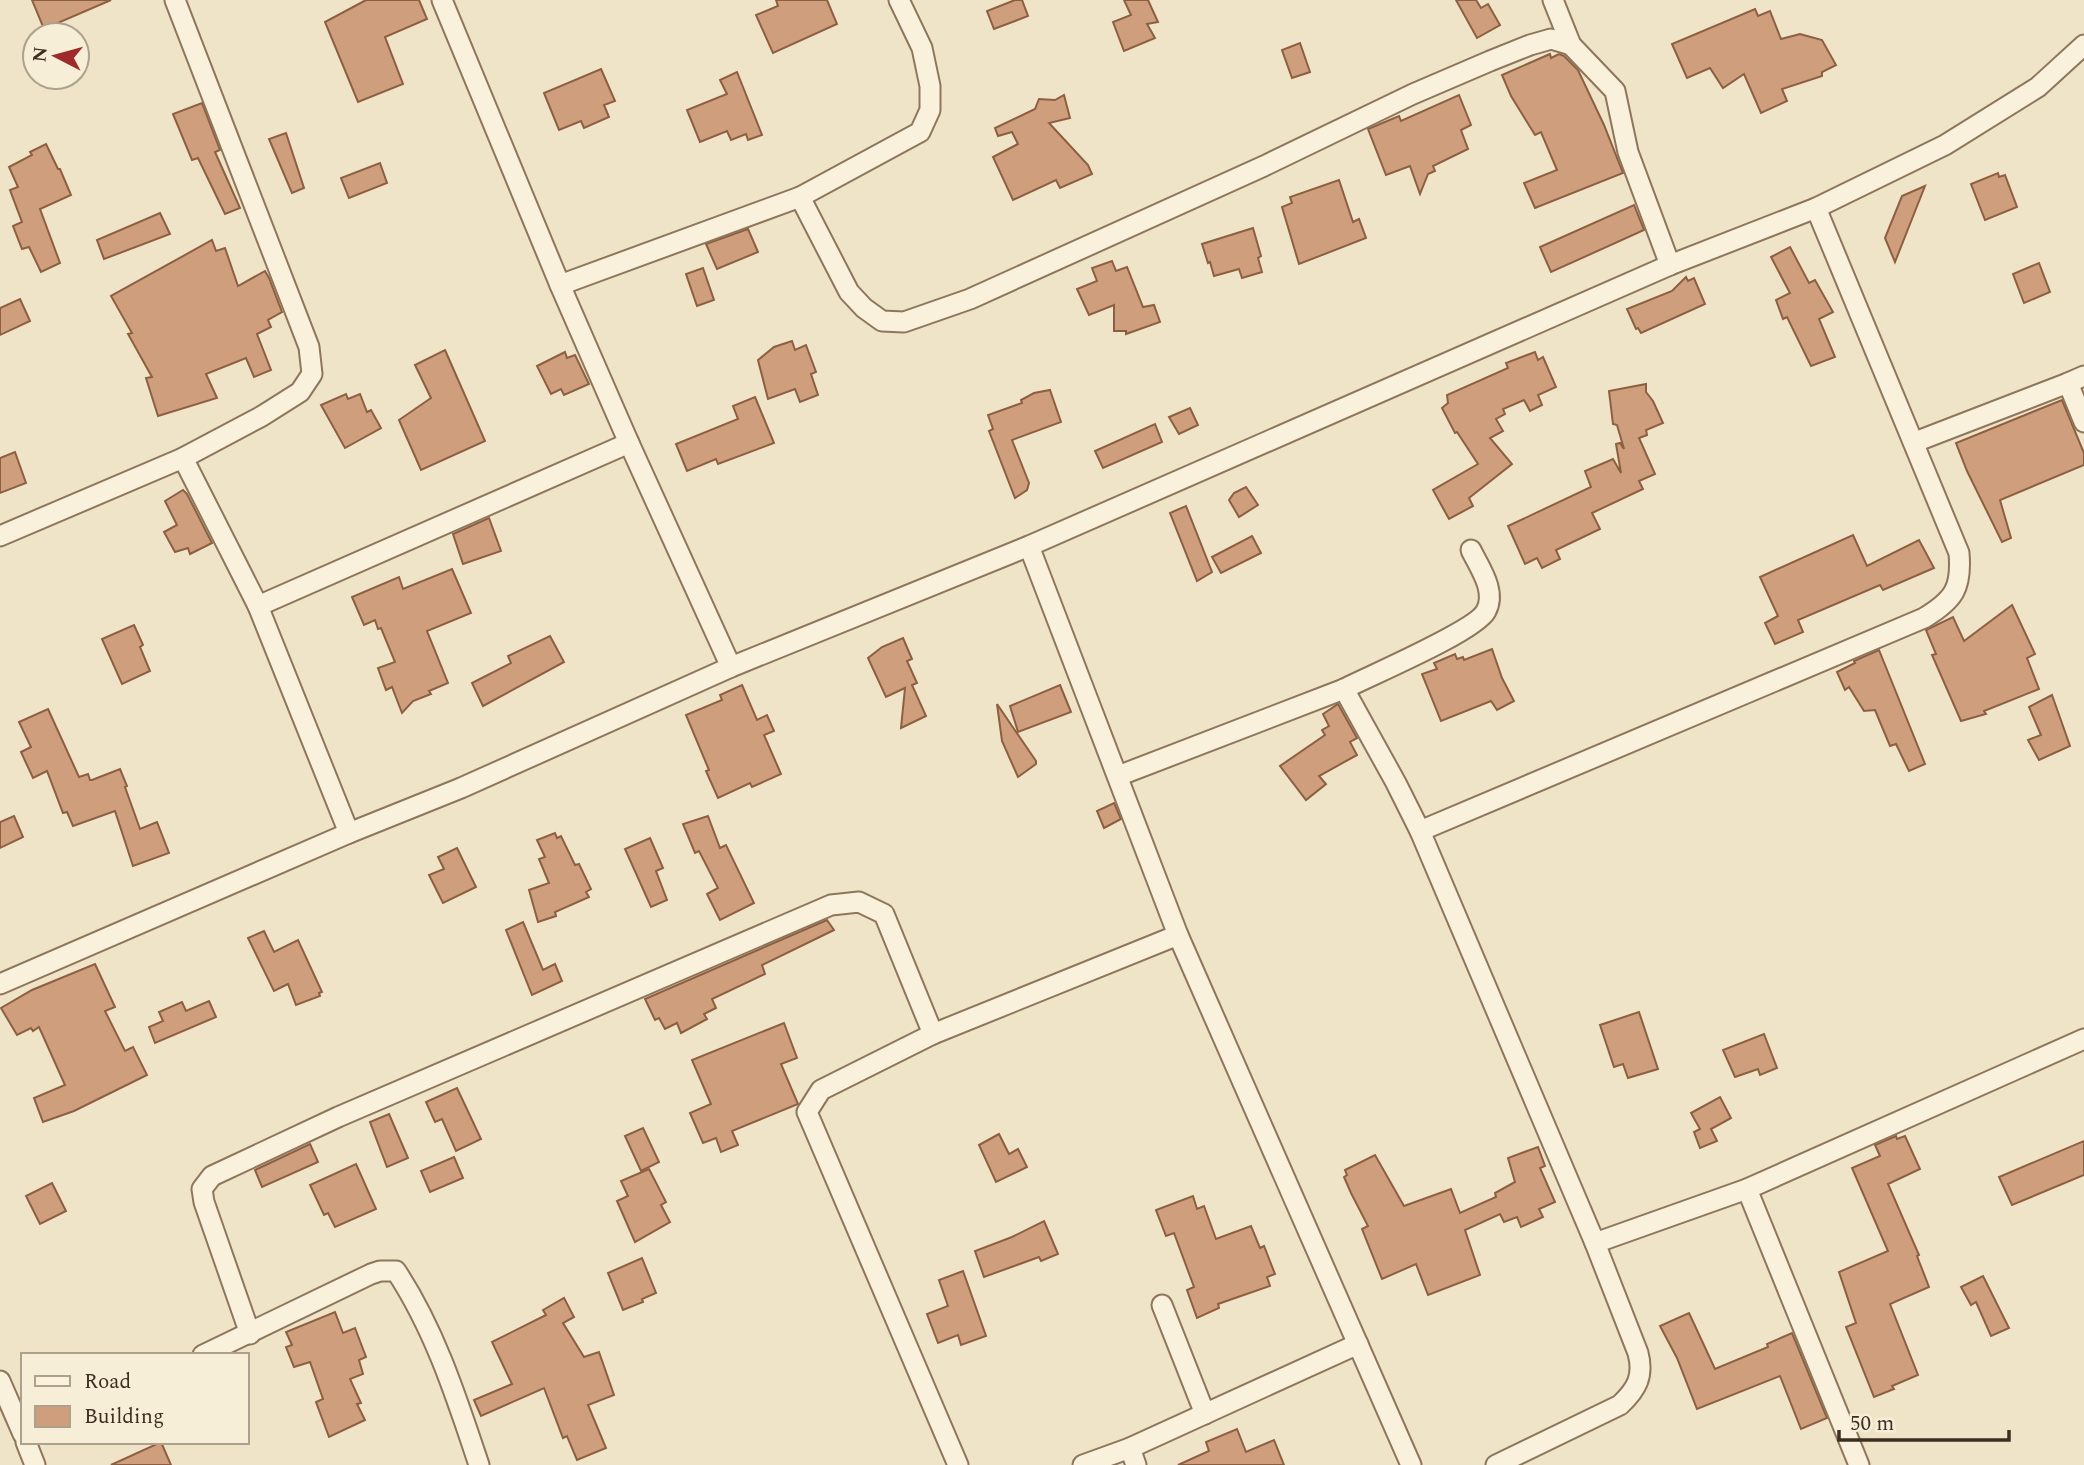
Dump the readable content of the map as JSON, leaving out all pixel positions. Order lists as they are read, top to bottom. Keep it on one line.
{"legend":["Road","Building"],"scale_bar":"50 m","north":"left"}
